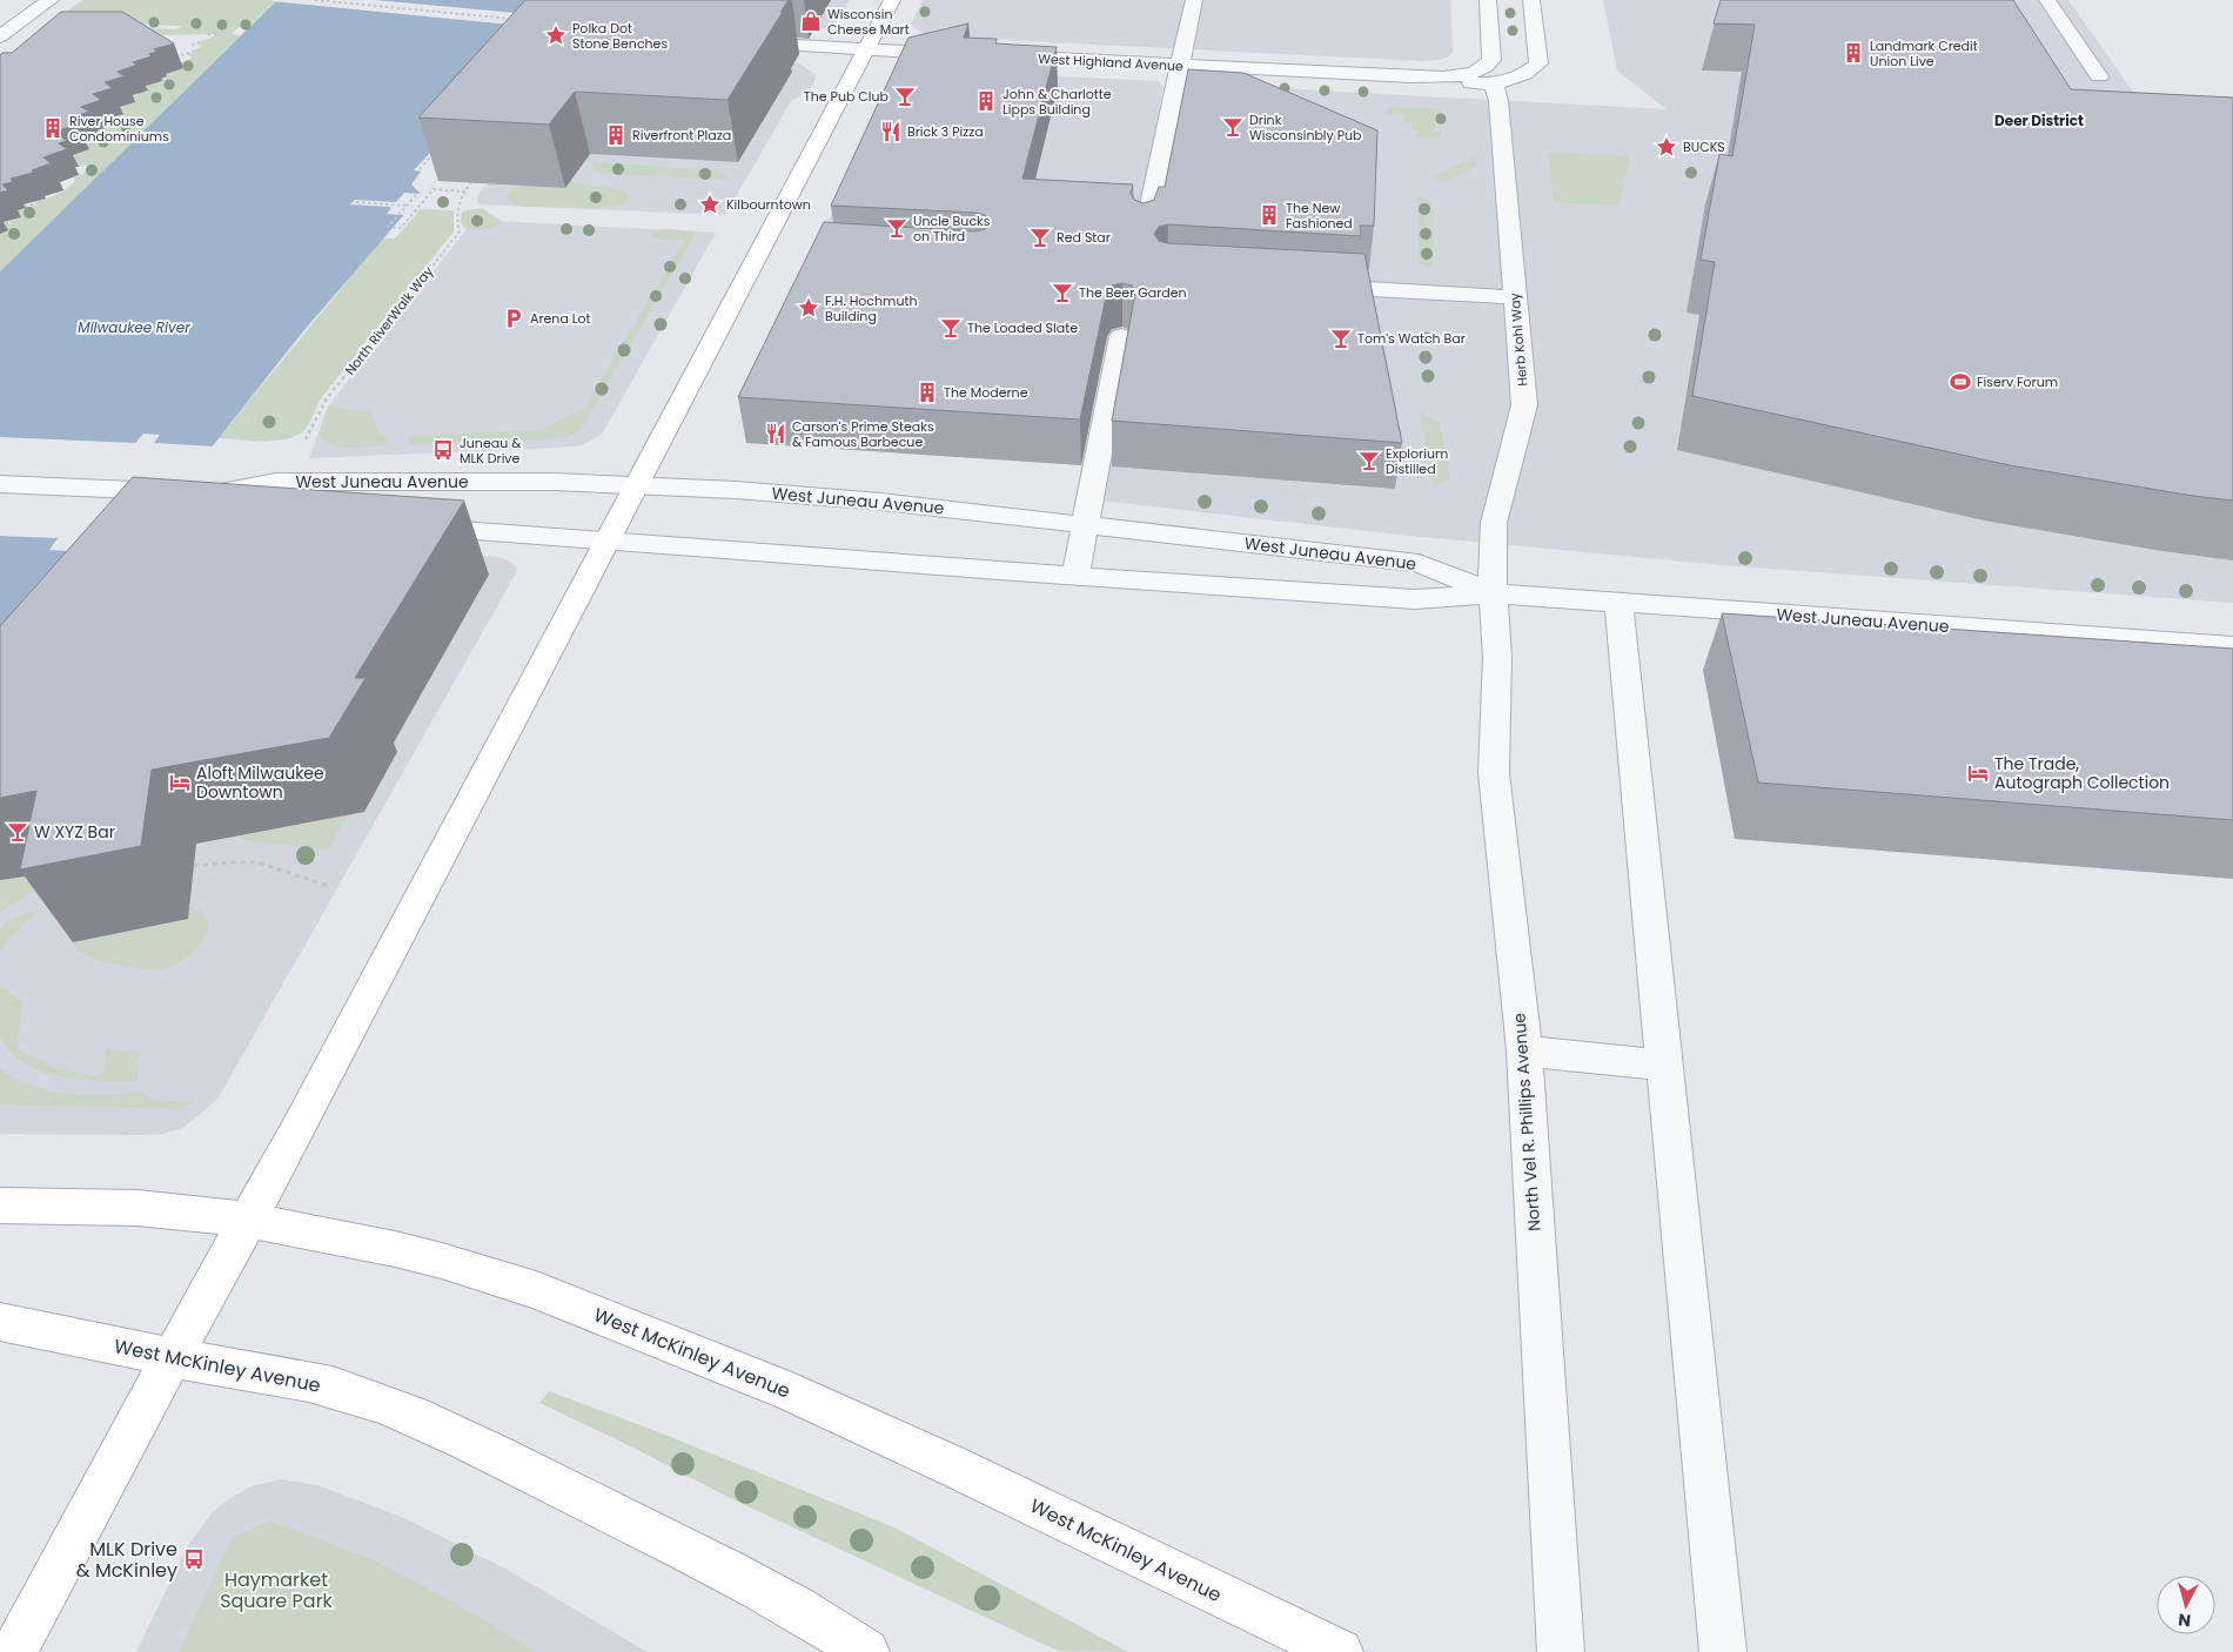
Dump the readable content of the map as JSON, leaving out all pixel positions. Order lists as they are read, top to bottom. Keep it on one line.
{"streets":{"main road":["West McKinley Avenue"],"street":["West Highland Avenue","Herb Kohl Way","West Juneau Avenue","North Vel R. Phillips Avenue"],"path":["North RiverWalk Way"]},"crossings":[["West Highland Avenue","Herb Kohl Way"],["Herb Kohl Way","West Juneau Avenue"],["Herb Kohl Way","North Vel R. Phillips Avenue"],["West Juneau Avenue","North Vel R. Phillips Avenue"]],"districts":["Deer District"],"water":["Milwaukee River"],"parks":["Haymarket Square Park"],"places":{"shop":["Wisconsin Cheese Mart"],"place":["Polka Dot Stone Benches","BUCKS","Kilbourntown","F.H. Hochmuth Building"],"building":["Landmark Credit Union Live","John & Charlotte Lipps Building","River House Condominiums","Riverfront Plaza","The New Fashioned","The Moderne"],"bar":["The Pub Club","Drink Wisconsinbly Pub","Uncle Bucks on Third","Red Star","The Beer Garden","The Loaded Slate","Tom's Watch Bar","Explorium Distilled","W XYZ Bar"],"restaurant":["Brick 3 Pizza","Carson's Prime Steaks & Famous Barbecue"],"parking":["Arena Lot"],"sports":["Fiserv Forum"],"bus stop":["Juneau & MLK Drive","MLK Drive & McKinley"],"hotel":["The Trade, Autograph Collection","Aloft Milwaukee Downtown"]},"north":"bottom"}
